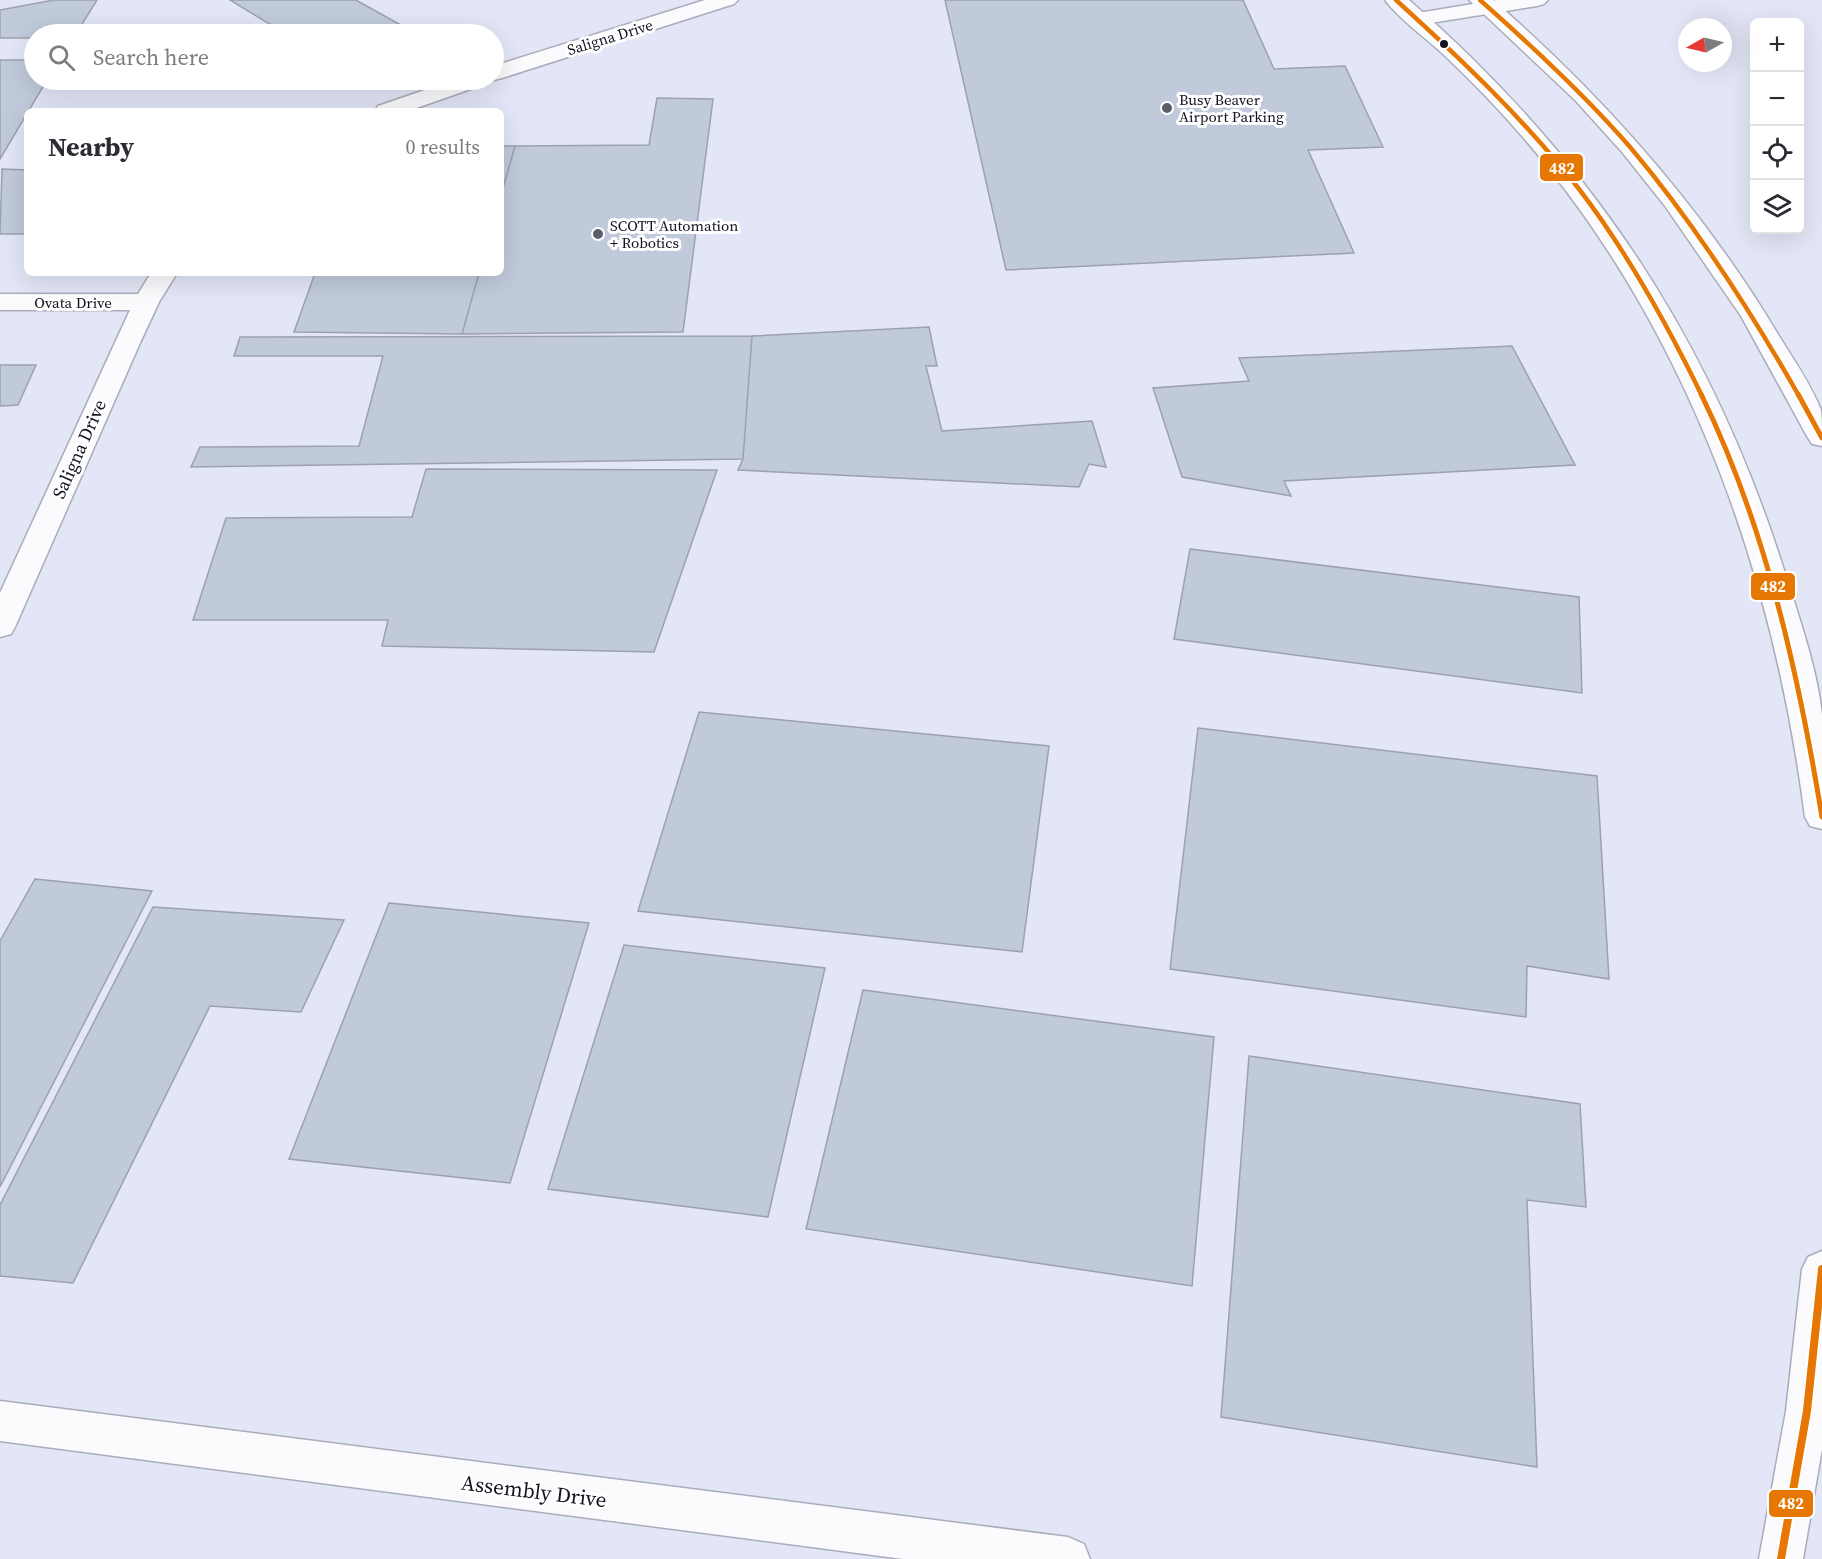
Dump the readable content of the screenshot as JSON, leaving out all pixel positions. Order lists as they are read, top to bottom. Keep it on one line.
{"streets":{"street":["Saligna Drive","Ovata Drive","Assembly Drive"]},"crossings":[["Saligna Drive","Ovata Drive"]],"places":["Busy Beaver Airport Parking","SCOTT Automation + Robotics"],"lines":["transit line 482"],"north":"left","page":{"map_buttons":["+","−"],"search":"Search here","heading":["Nearby","0 results"]}}
